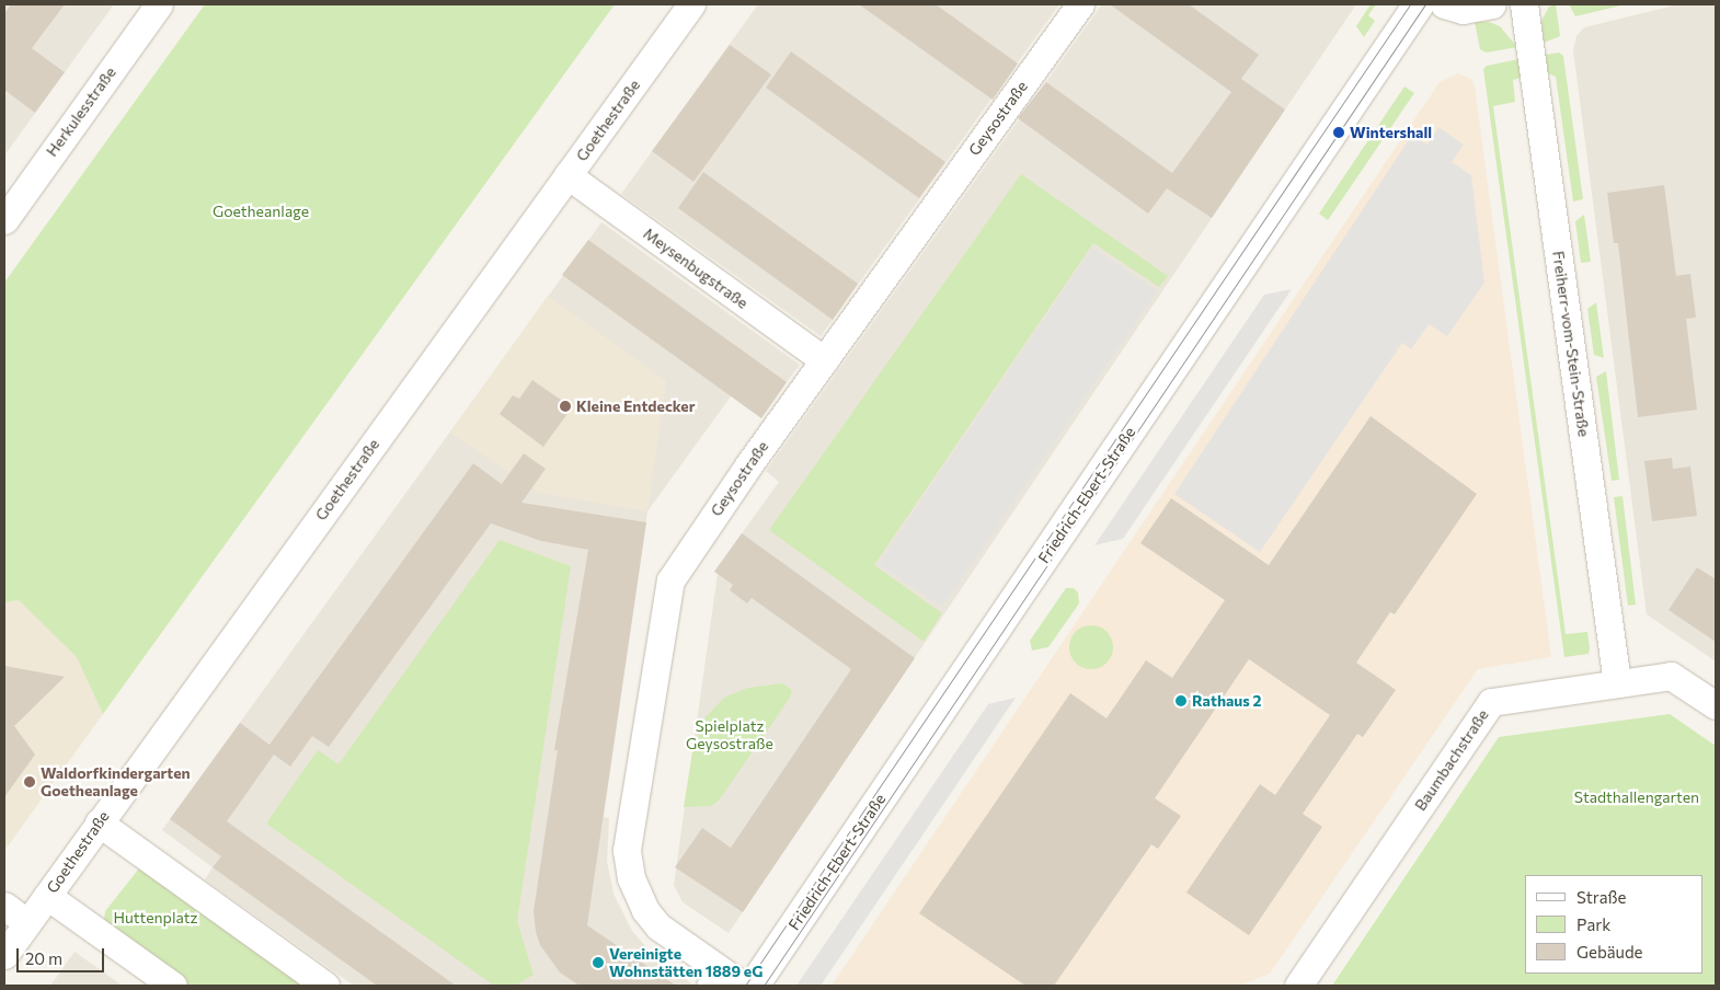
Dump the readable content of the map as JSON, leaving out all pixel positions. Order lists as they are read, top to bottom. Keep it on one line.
{"streets":{"street":["Herkulesstraße","Geysostraße","Goethestraße","Meysenbugstraße","Freiherr-vom-Stein-Straße","Friedrich-Ebert-Straße","Baumbachstraße"]},"crossings":[["Geysostraße","Meysenbugstraße"],["Goethestraße","Meysenbugstraße"],["Freiherr-vom-Stein-Straße","Baumbachstraße"]],"parks":["Goetheanlage","Spielplatz Geysostraße","Stadthallengarten","Huttenplatz"],"places":["Wintershall","Kleine Entdecker","Rathaus 2","Waldorfkindergarten Goetheanlage","Vereinigte Wohnstätten 1889 eG"],"legend":["Straße","Park","Gebäude"],"scale_bar":"20 m"}
